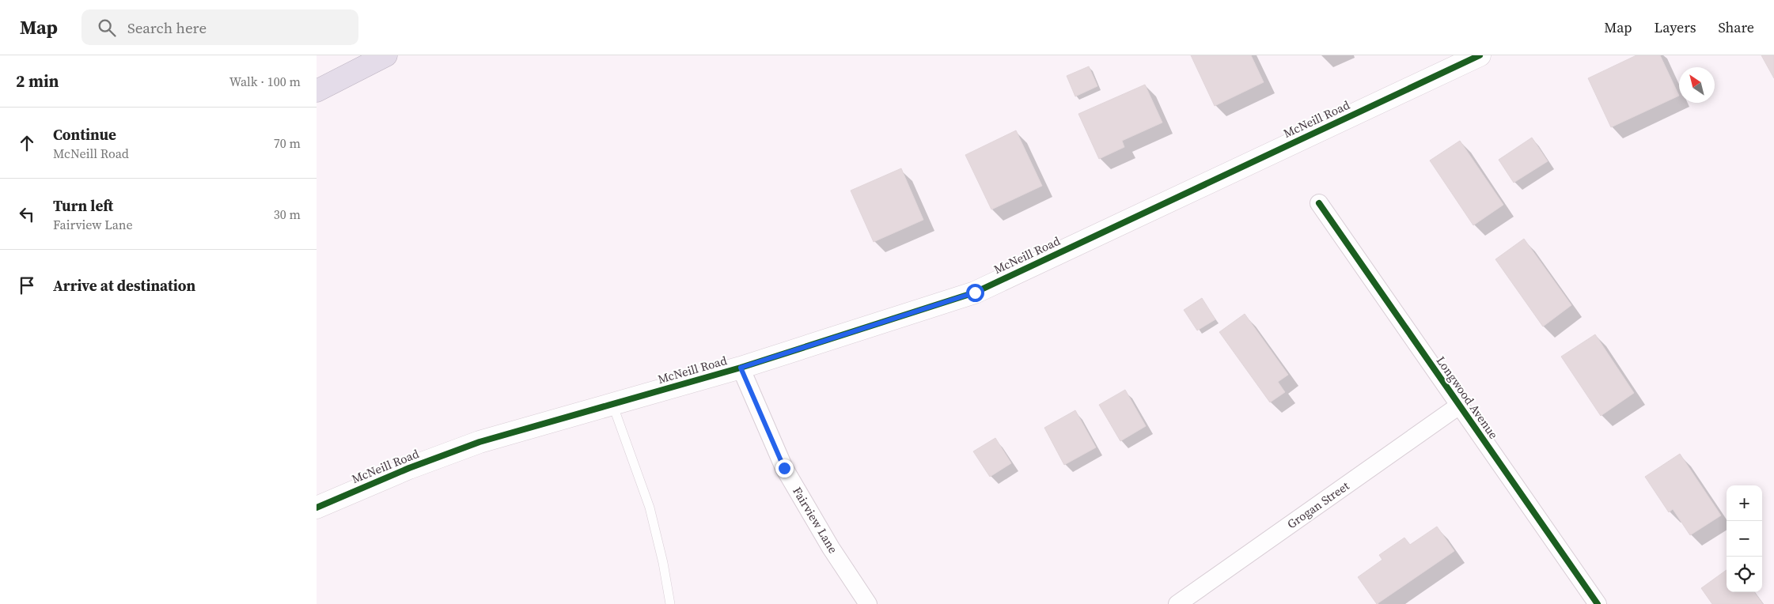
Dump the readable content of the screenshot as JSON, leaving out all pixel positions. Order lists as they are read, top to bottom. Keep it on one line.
{"streets":{"street":["McNeill Road","Longwood Avenue","Grogan Street","Fairview Lane"]},"crossings":[["McNeill Road","Fairview Lane"],["Longwood Avenue","Grogan Street"]],"north":"top left","page":{"header":"Map","search":"Search here","nav":["Map","Layers","Share"],"heading":["2 min","Walk · 100 m"],"list":[["Continue","McNeill Road","70 m"],["Turn left","Fairview Lane","30 m"],"Arrive at destination"],"map_buttons":["+","−"]}}
